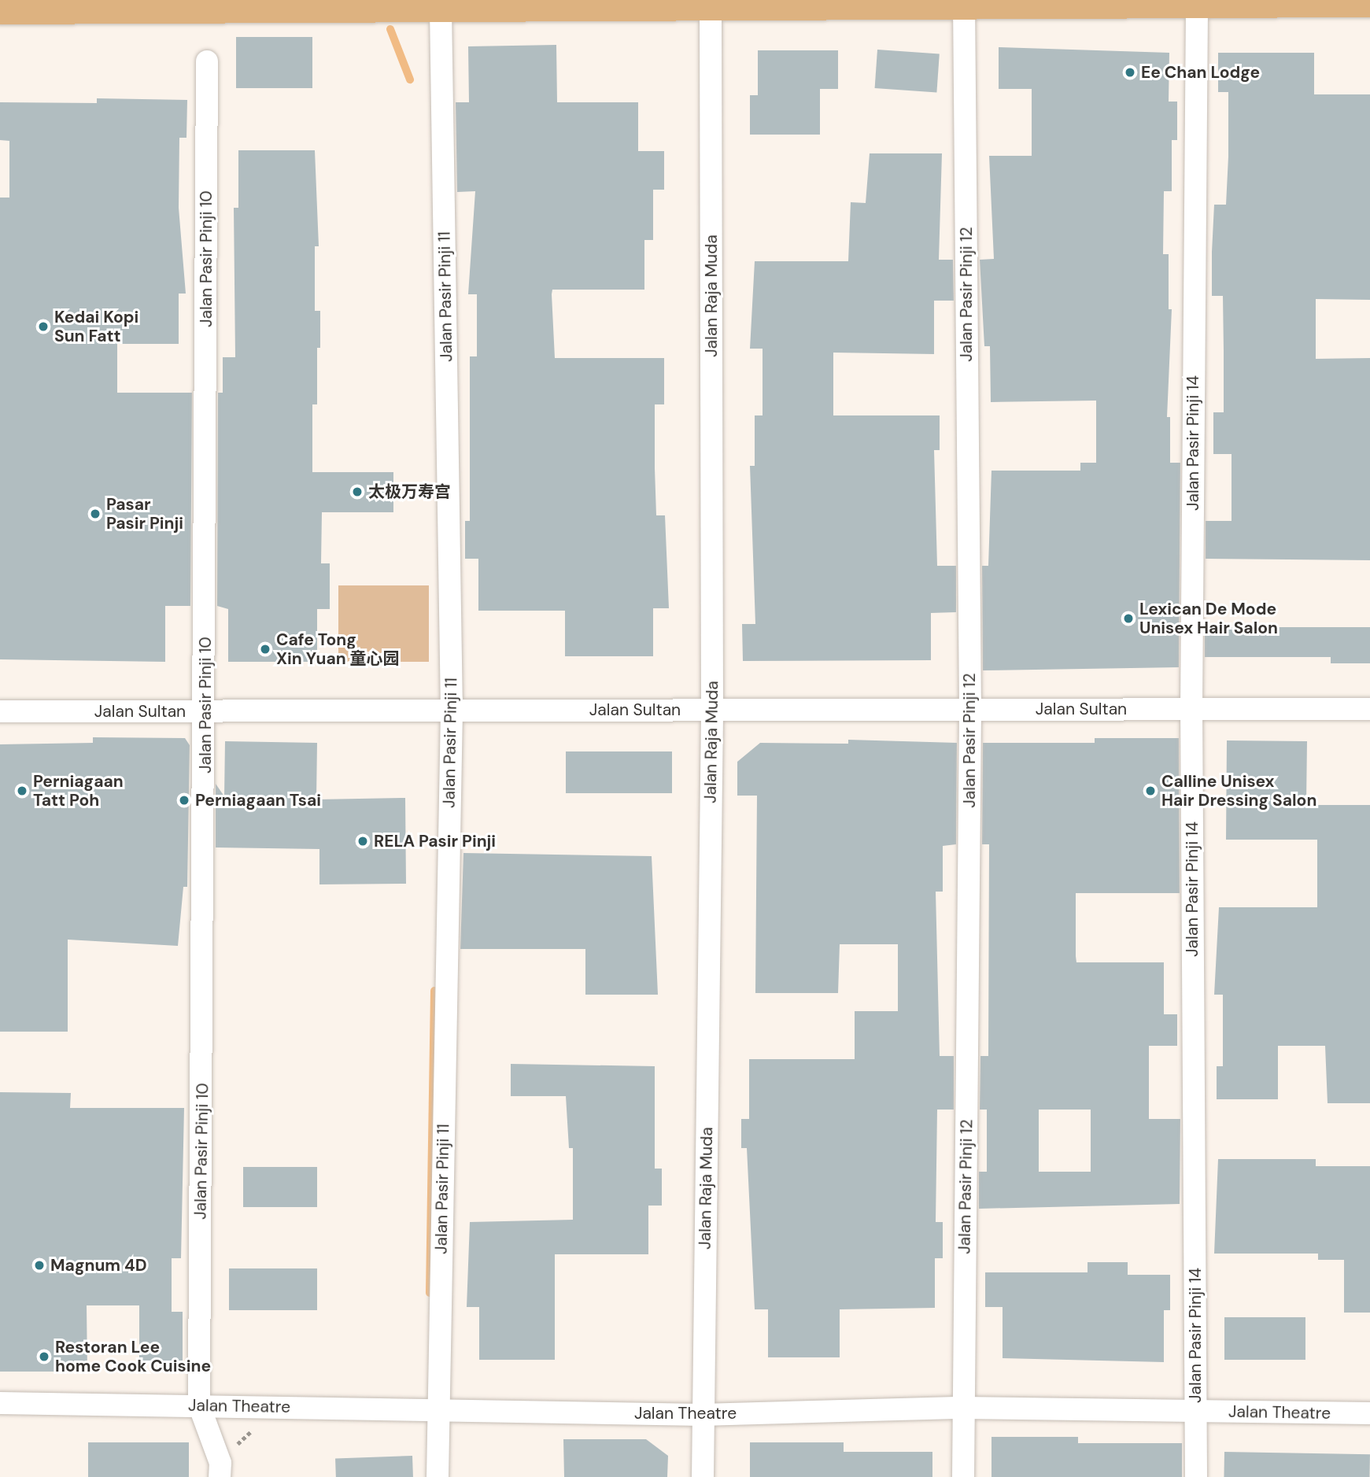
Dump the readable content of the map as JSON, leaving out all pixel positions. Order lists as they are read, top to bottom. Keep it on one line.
{"streets":{"street":["Jalan Pasir Pinji 10","Jalan Pasir Pinji 12","Jalan Raja Muda","Jalan Pasir Pinji 11","Jalan Pasir Pinji 14","Jalan Sultan","Jalan Theatre"]},"crossings":[["Jalan Pasir Pinji 10","Jalan Sultan"],["Jalan Pasir Pinji 10","Jalan Theatre"],["Jalan Pasir Pinji 12","Jalan Sultan"],["Jalan Pasir Pinji 12","Jalan Theatre"],["Jalan Raja Muda","Jalan Sultan"],["Jalan Raja Muda","Jalan Theatre"],["Jalan Pasir Pinji 11","Jalan Sultan"],["Jalan Pasir Pinji 11","Jalan Theatre"],["Jalan Pasir Pinji 14","Jalan Sultan"],["Jalan Pasir Pinji 14","Jalan Theatre"]],"places":["Ee Chan Lodge","Kedai Kopi Sun Fatt","太极万寿宫","Pasar Pasir Pinji","Lexican De Mode Unisex Hair Salon","Cafe Tong Xin Yuan 童心园","Perniagaan Tatt Poh","Calline Unisex Hair Dressing Salon","Perniagaan Tsai","RELA Pasir Pinji","Magnum 4D","Restoran Lee home Cook Cuisine"]}
